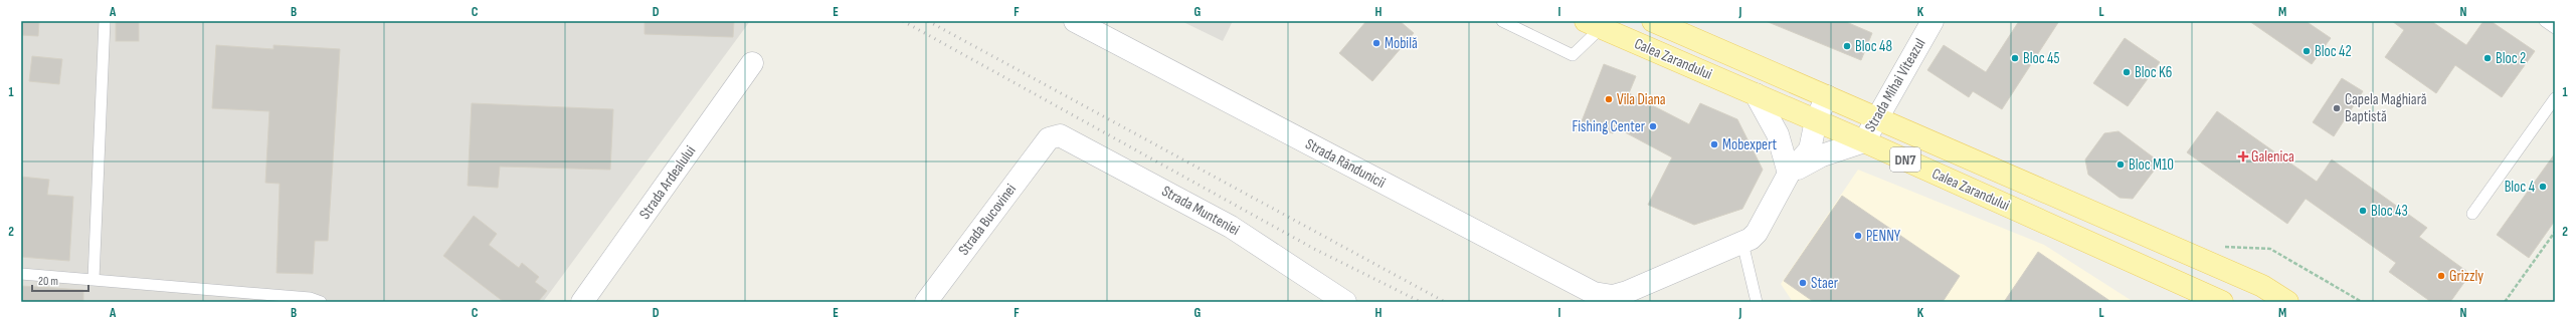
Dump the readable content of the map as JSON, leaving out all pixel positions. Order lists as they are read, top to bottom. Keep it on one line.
{"streets":{"main road":["Calea Zarandului","DN7"],"street":["Strada Mihai Viteazul","Strada Rândunicii","Strada Ardealului","Strada Munteniei","Strada Bucovinei"]},"crossings":[["Calea Zarandului","Strada Mihai Viteazul"],["Strada Munteniei","Strada Bucovinei"]],"places":{"other":["Mobilă","Bloc 48","Bloc 42","Bloc 45","Bloc 2","Bloc K6","Vila Diana","Capela Maghiară Baptistă","Fishing Center","Mobexpert","Bloc M10","Bloc 4","Bloc 43","PENNY","Grizzly","Staer"],"health":["Galenica"]},"scale_bar":"20 m","grid":{"columns":["A","B","C","D","E","F","G","H","I","J","K","L","M","N"],"rows":["1","2"]}}
